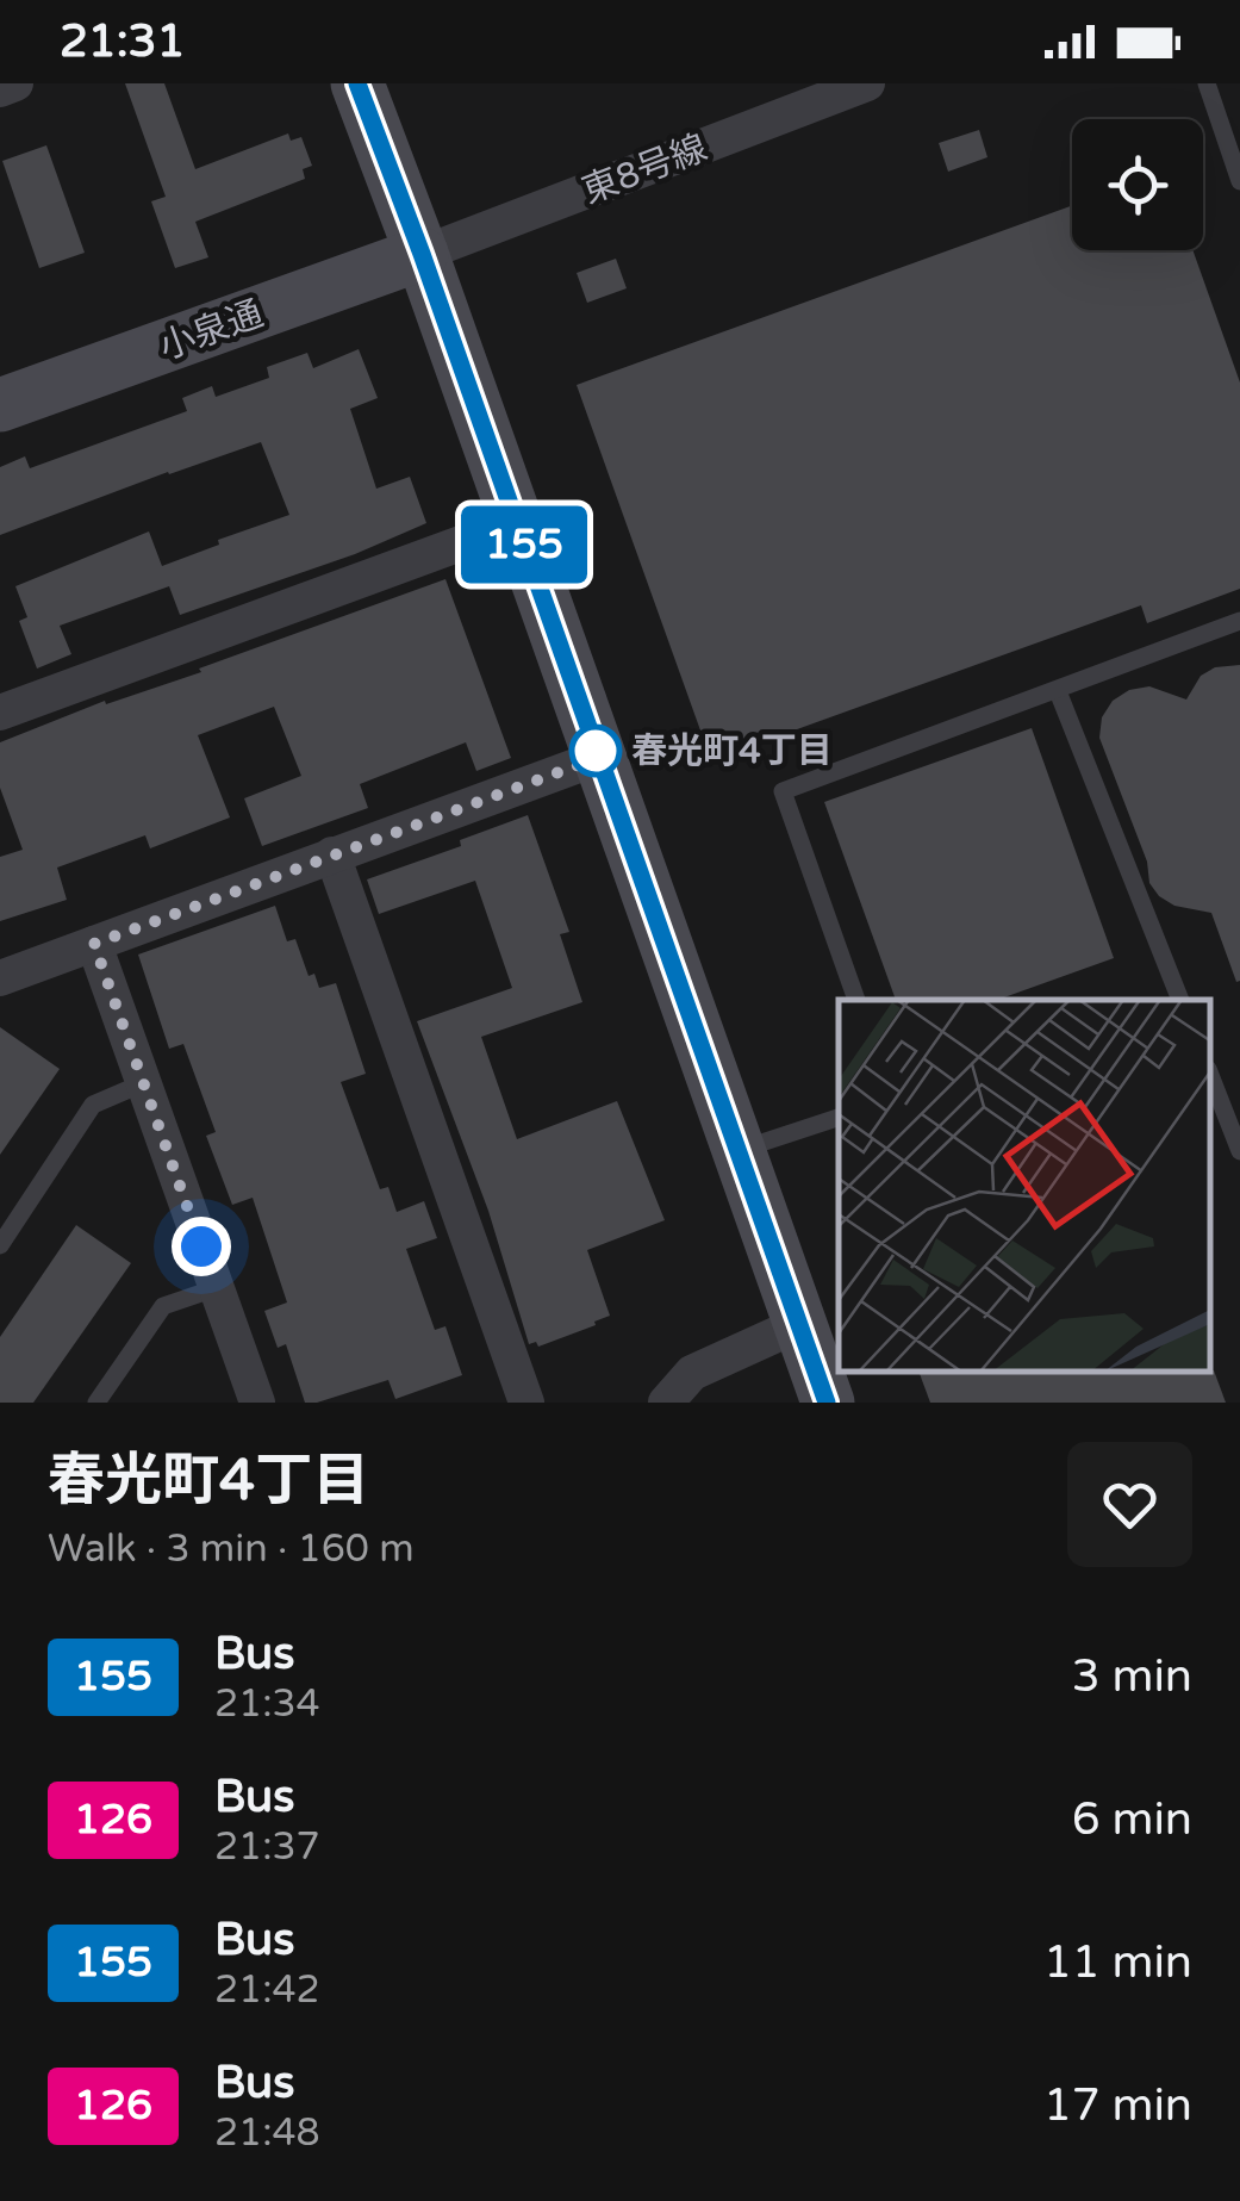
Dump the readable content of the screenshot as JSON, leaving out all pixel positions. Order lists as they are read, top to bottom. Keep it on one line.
{"streets":{"street":["東8号線","小泉通"]},"crossings":[["東8号線","小泉通"]],"places":["春光町4丁目"],"lines":["bus line 155"],"page":{"status":"21:31","on_map":"155","heading":["春光町4丁目","Walk · 3 min · 160 m"],"list":[{"mark":"155","name":"Bus","note":"21:34","value":"3 min"},{"mark":"126","name":"Bus","note":"21:37","value":"6 min"},{"mark":"155","name":"Bus","note":"21:42","value":"11 min"},{"mark":"126","name":"Bus","note":"21:48","value":"17 min"}]}}
